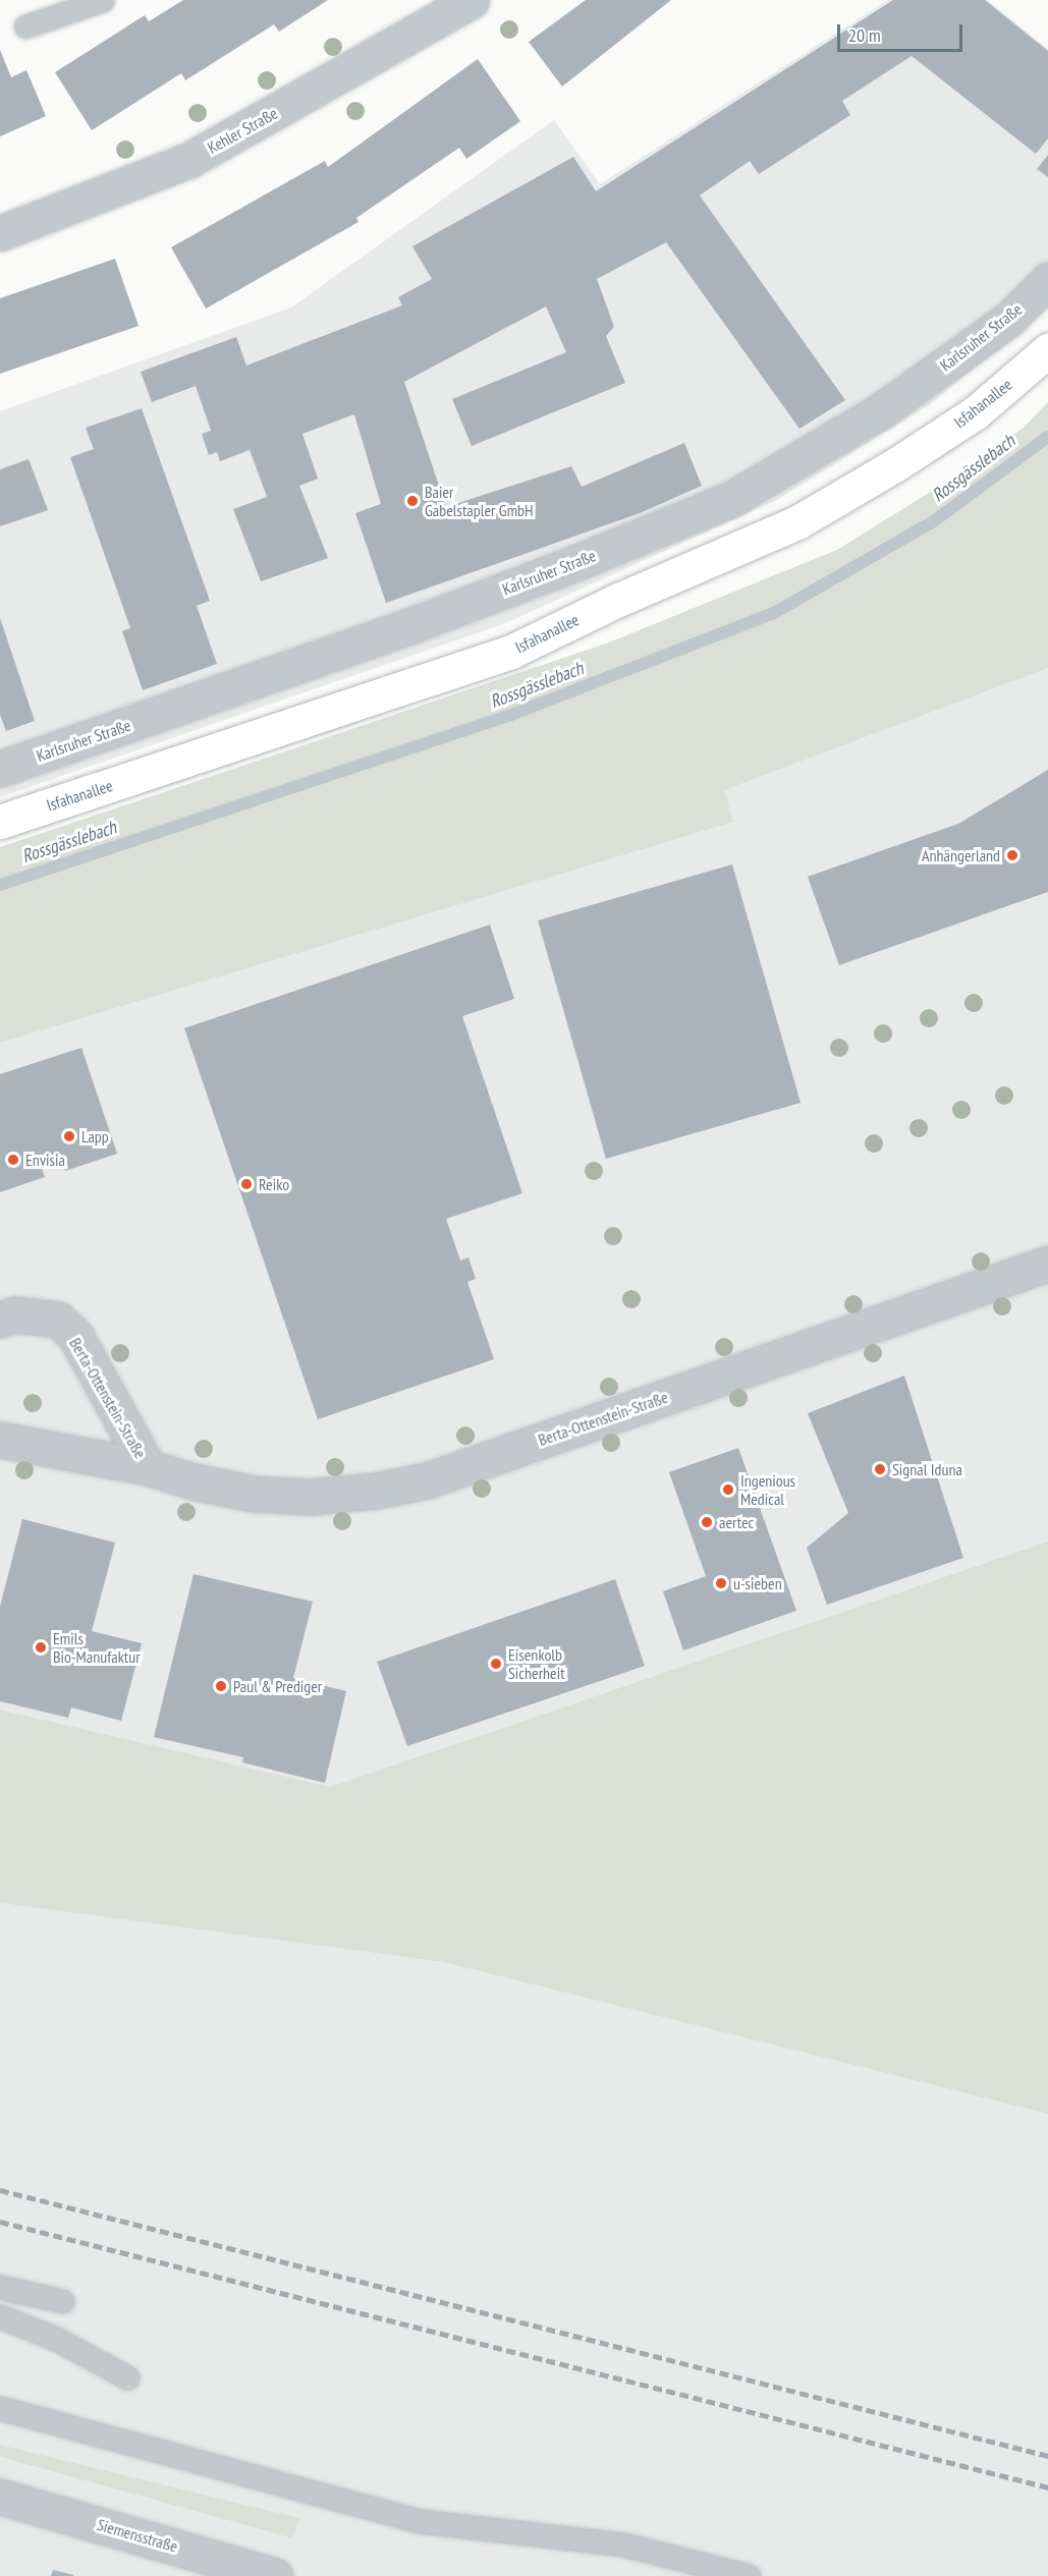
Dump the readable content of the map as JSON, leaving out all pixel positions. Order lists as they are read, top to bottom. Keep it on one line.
{"streets":{"highway":["Isfahanallee"],"street":["Kehler Straße","Karlsruher Straße","Berta-Ottenstein-Straße","Siemensstraße"]},"water":["Rossgässlebach"],"places":["Baier Gabelstapler GmbH","Anhängerland","Lapp","Envisia","Reiko","Signal Iduna","Ingenious Medical","aertec","u-sieben","Emils Bio-Manufaktur","Eisenkolb Sicherheit","Paul & Prediger"],"scale_bar":"20 m"}
